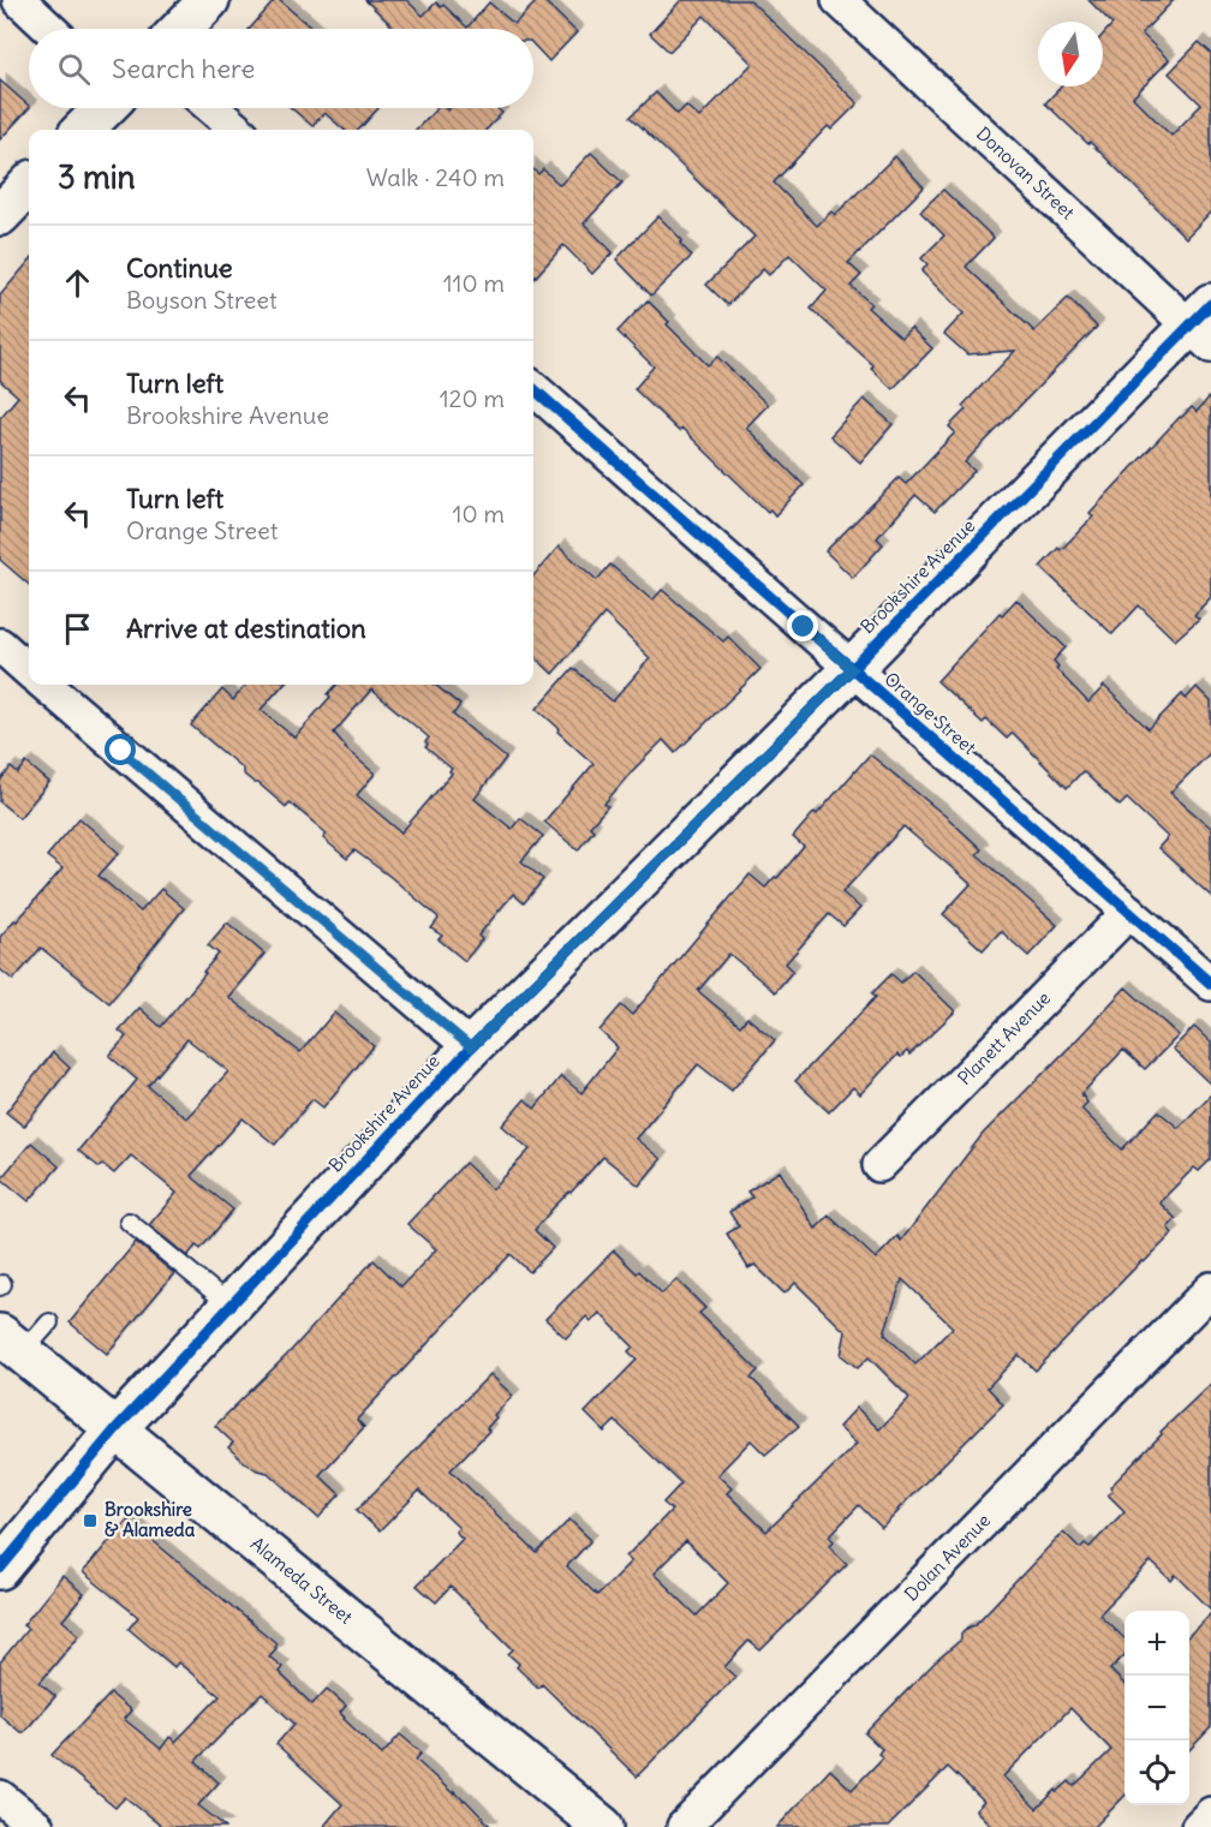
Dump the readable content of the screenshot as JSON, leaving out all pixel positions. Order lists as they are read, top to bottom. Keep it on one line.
{"streets":{"street":["Donovan Street","Brookshire Avenue","Orange Street","Planett Avenue","Dolan Avenue","Alameda Street"]},"crossings":[["Donovan Street","Brookshire Avenue"],["Brookshire Avenue","Orange Street"],["Brookshire Avenue","Alameda Street"],["Orange Street","Planett Avenue"]],"places":{"transit":["Brookshire & Alameda"]},"north":"bottom","page":{"search":"Search here","heading":["3 min","Walk · 240 m"],"list":[["Continue","Boyson Street","110 m"],["Turn left","Brookshire Avenue","120 m"],["Turn left","Orange Street","10 m"],"Arrive at destination"],"map_buttons":["+","−"]}}
